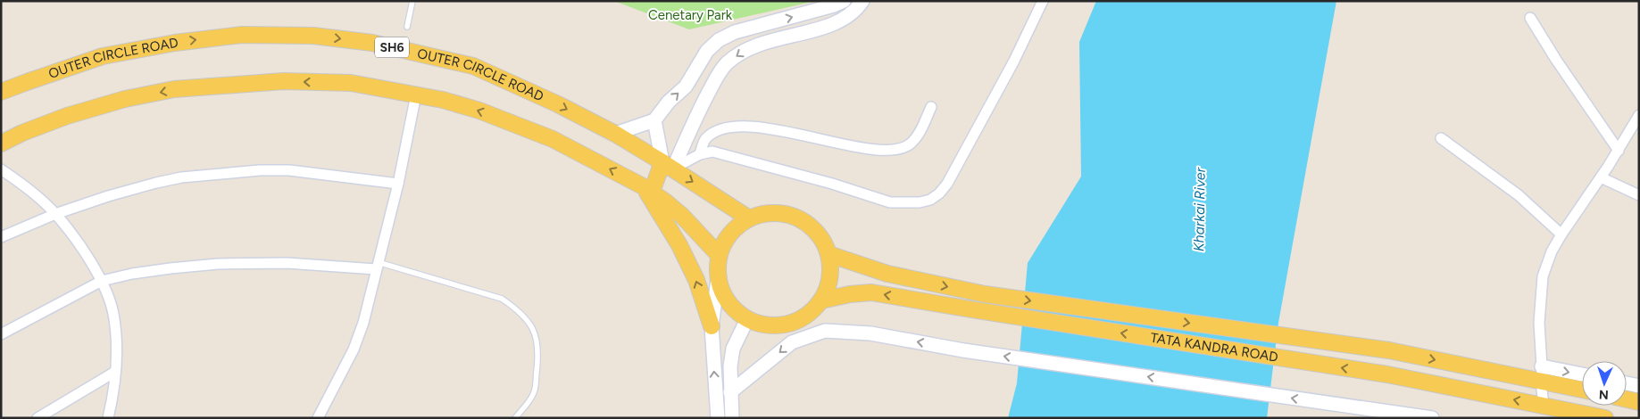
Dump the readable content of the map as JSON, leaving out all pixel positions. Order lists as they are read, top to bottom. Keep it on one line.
{"streets":{"main road":["SH6","OUTER CIRCLE ROAD","TATA KANDRA ROAD"]},"crossings":[["OUTER CIRCLE ROAD","TATA KANDRA ROAD"]],"water":["Kharkai River"],"parks":["Cenetary Park"],"north":"bottom"}
